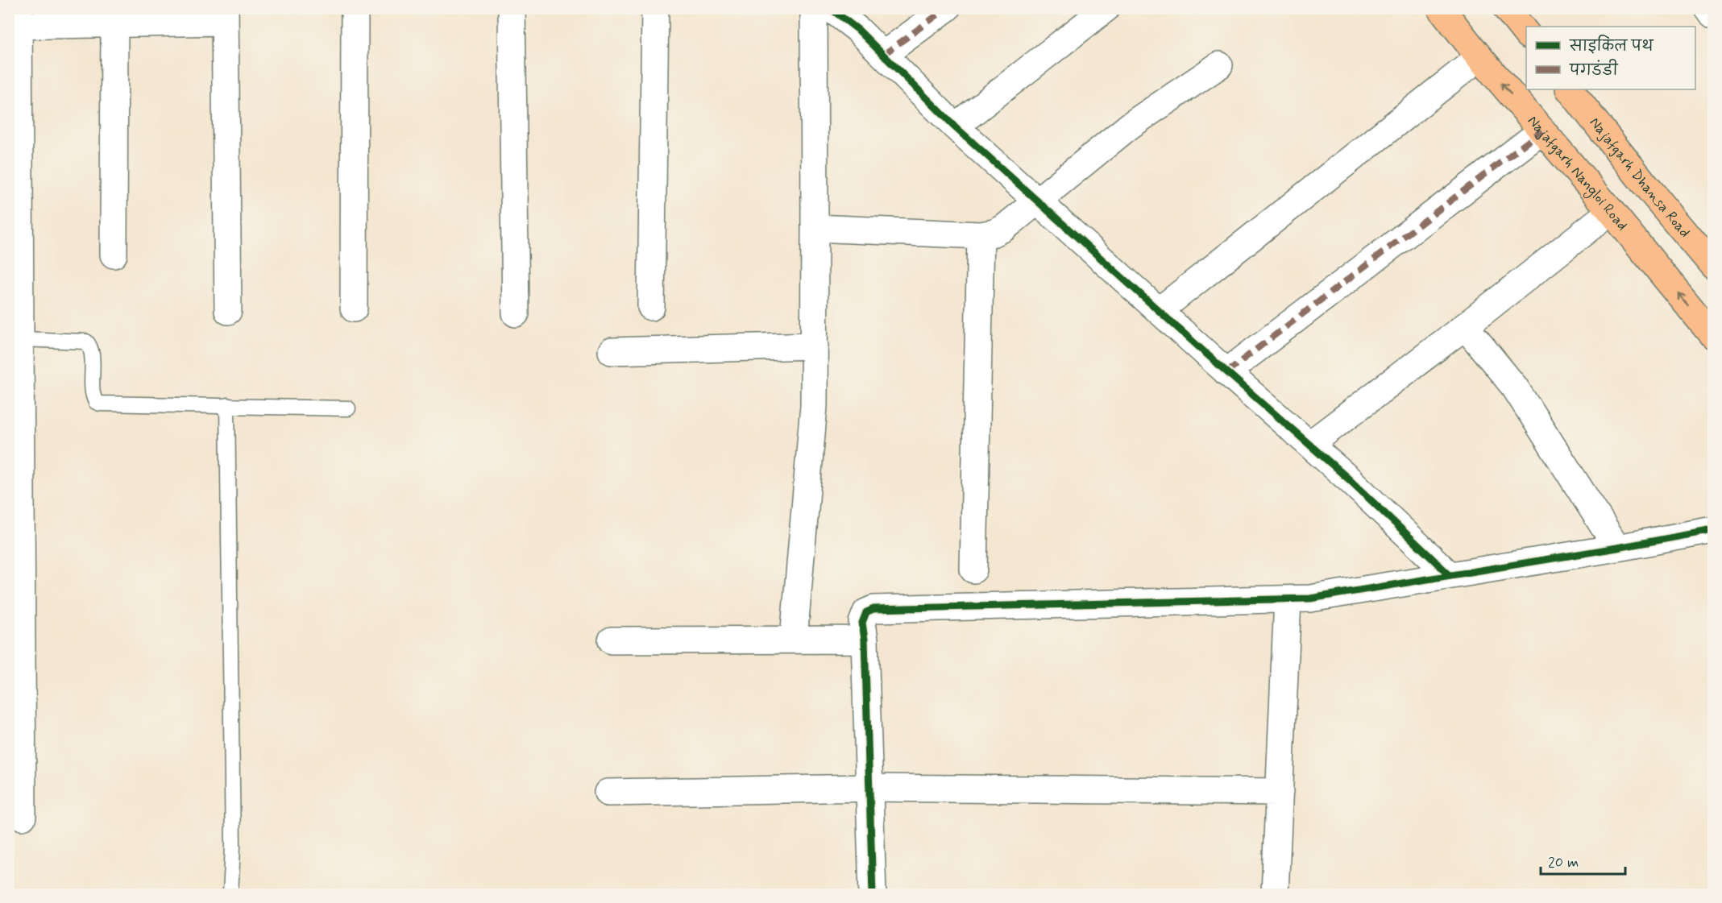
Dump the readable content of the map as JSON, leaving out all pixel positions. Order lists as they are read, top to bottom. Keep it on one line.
{"streets":{"main road":["Najafgarh Nangloi Road","Najafgarh Dhansa Road"]},"one_way":["Najafgarh Nangloi Road"],"legend":["साइकिल पथ","पगडंडी"],"scale_bar":"20 m"}
